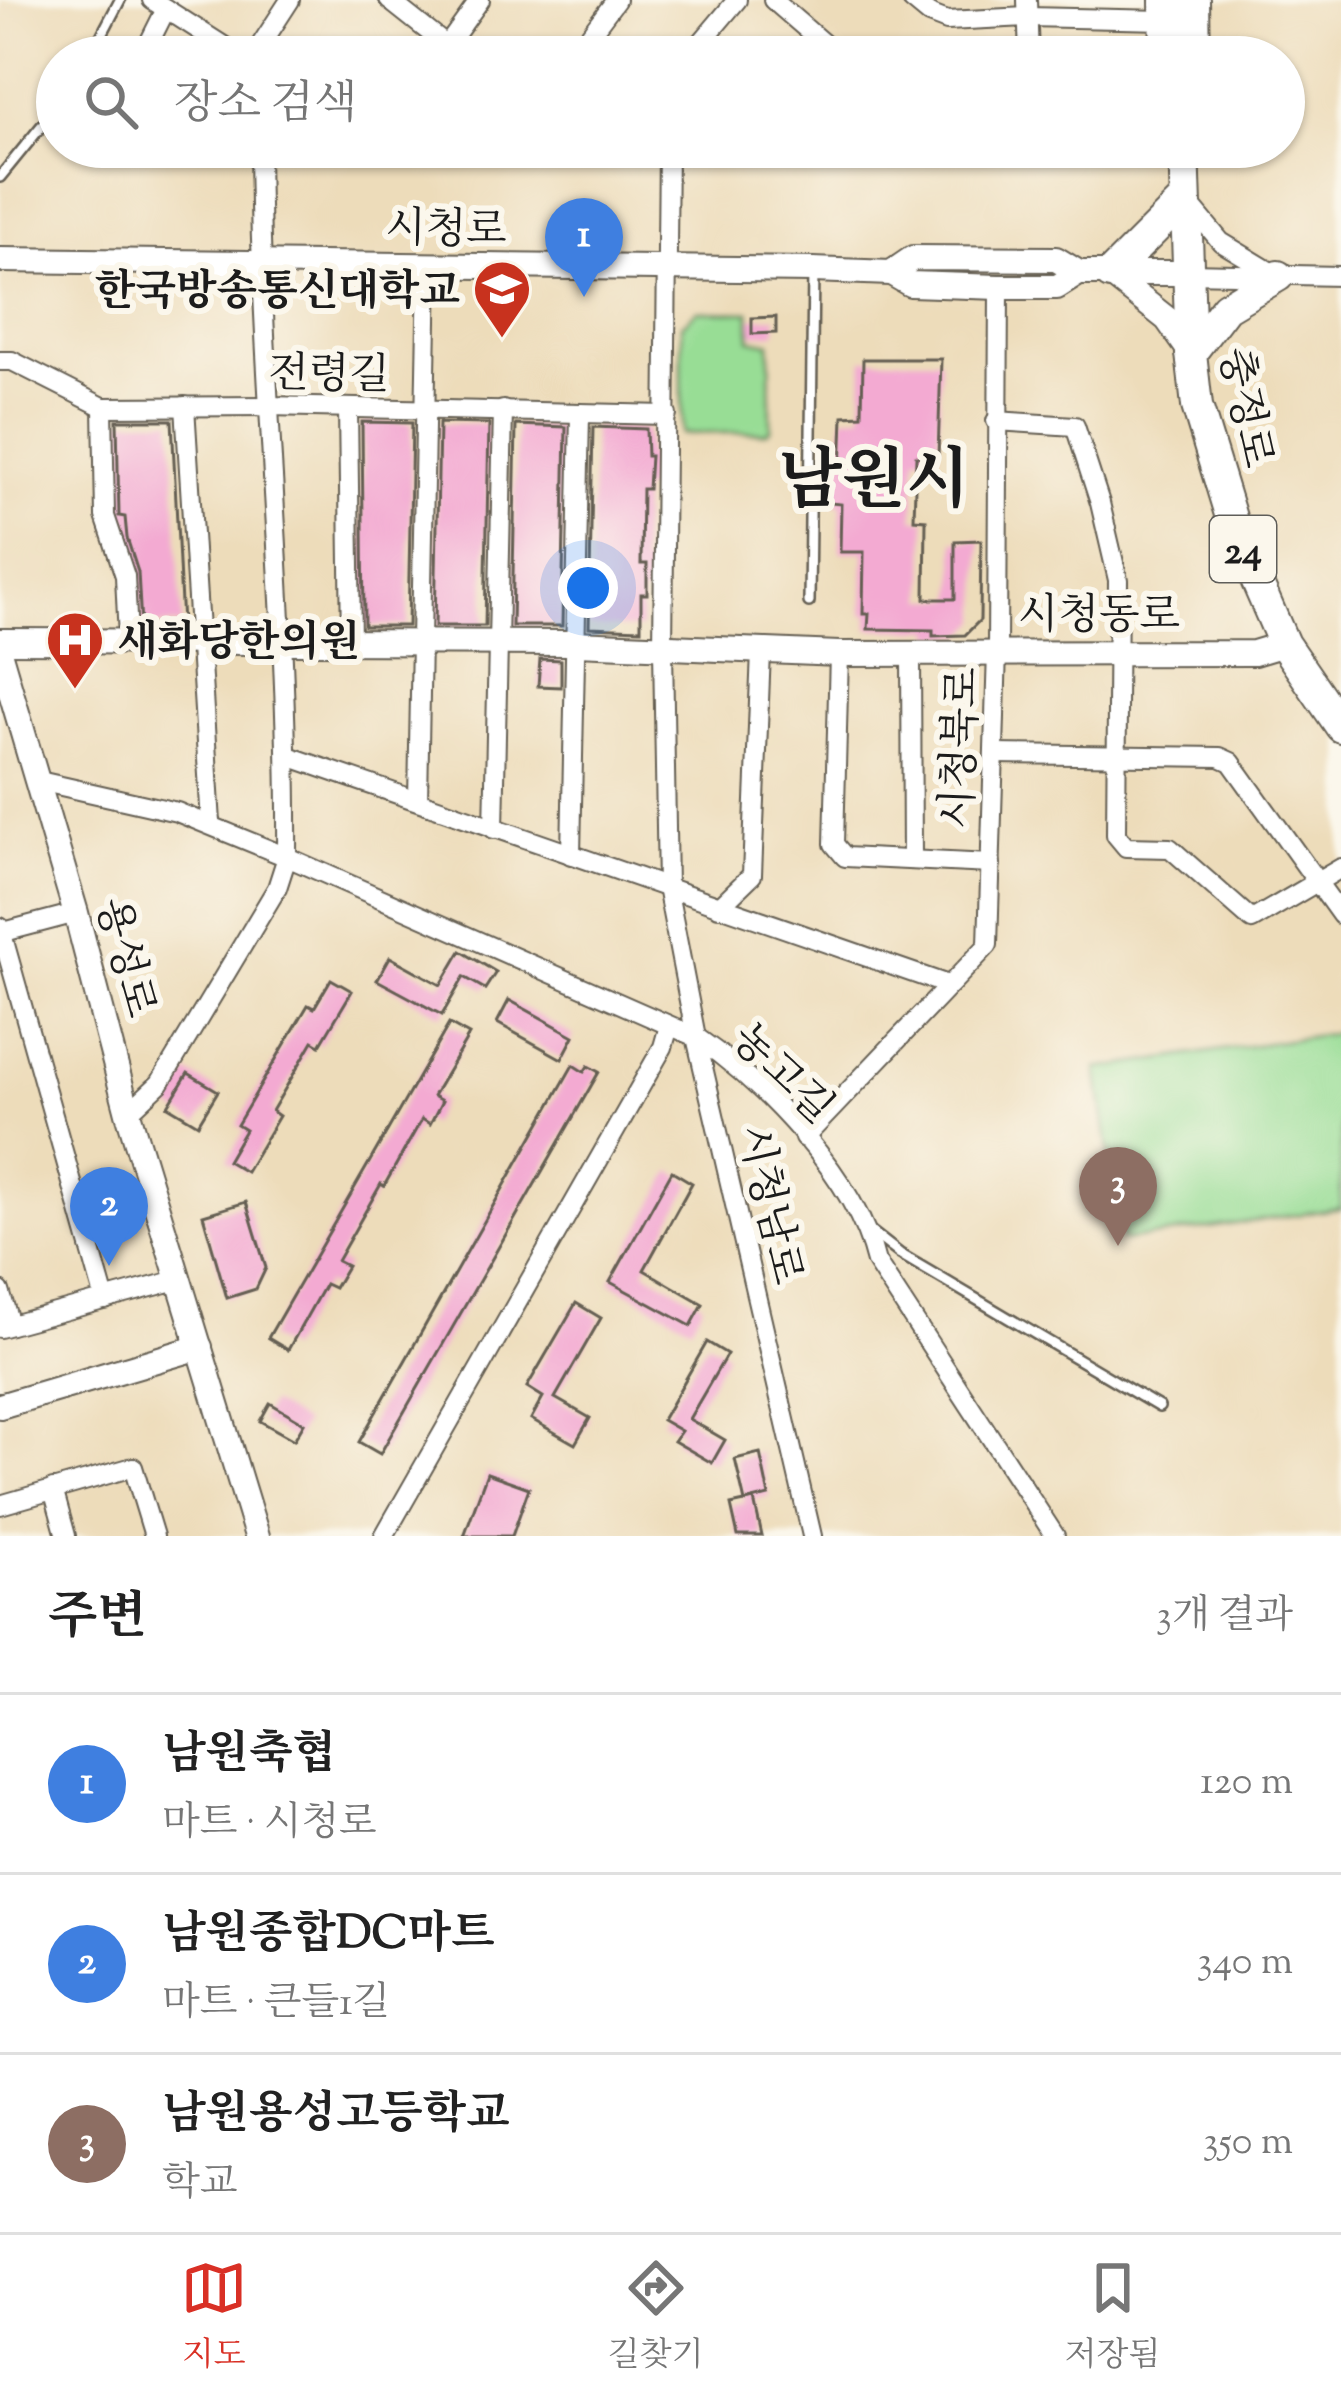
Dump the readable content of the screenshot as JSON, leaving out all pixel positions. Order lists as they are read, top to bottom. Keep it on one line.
{"streets":{"main road":["충정로","24"],"street":["시청로","전령길","시청동로","시청북로","용성로","농고길","시청남로"]},"crossings":[["시청로","충정로"],["시청로","시청북로"],["시청로","시청남로"],["전령길","시청남로"],["충정로","시청동로"],["시청동로","시청북로"],["시청동로","시청남로"],["시청북로","농고길"],["용성로","농고길"],["농고길","시청남로"]],"districts":["남원시"],"places":{"school or university":["한국방송통신대학교"],"hospital":["새화당한의원"]},"page":{"search":"장소 검색","pins":["1","3","2"],"heading":["주변","3개 결과"],"list":[{"mark":"1","name":"남원축협","note":"마트 · 시청로","value":"120 m"},{"mark":"2","name":"남원종합DC마트","note":"마트 · 큰들1길","value":"340 m"},{"mark":"3","name":"남원용성고등학교","note":"학교","value":"350 m"}],"nav":["지도","길찾기","저장됨"]}}
